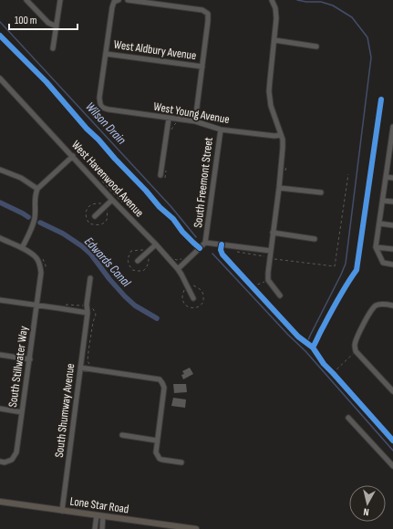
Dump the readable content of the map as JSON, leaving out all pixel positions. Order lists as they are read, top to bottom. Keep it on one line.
{"streets":{"main road":["Lone Star Road"],"street":["West Aldbury Avenue","West Young Avenue","West Havenwood Avenue","South Freemont Street","South Stillwater Way","South Shumway Avenue"]},"crossings":[["West Aldbury Avenue","West Young Avenue"],["West Young Avenue","South Freemont Street"],["West Havenwood Avenue","South Freemont Street"],["South Shumway Avenue","Lone Star Road"]],"water":["Wilson Drain","Edwards Canal"],"scale_bar":"100 m","north":"bottom"}
